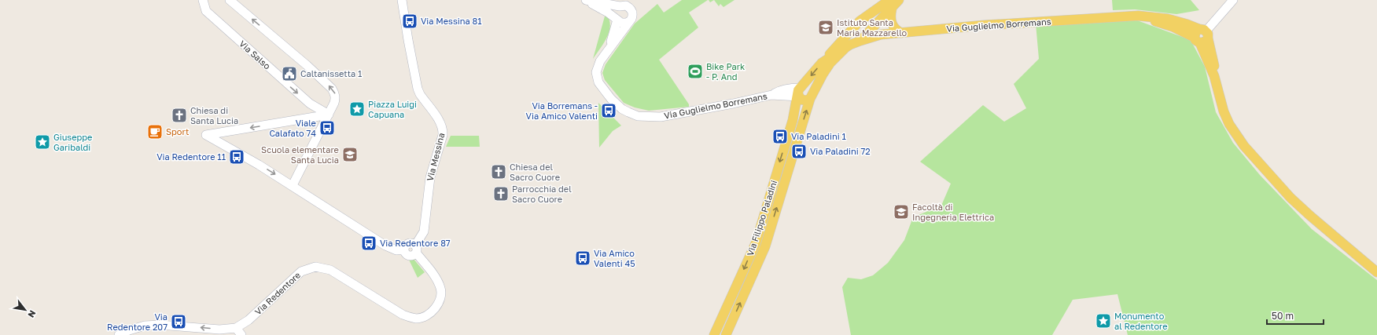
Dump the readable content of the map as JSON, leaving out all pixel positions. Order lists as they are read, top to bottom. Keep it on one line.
{"streets":{"main road":["Via Guglielmo Borremans","Via Salso","Via Messina","Via Filippo Paladini","Via Redentore"]},"crossings":[["Via Guglielmo Borremans","Via Filippo Paladini"],["Via Messina","Via Redentore"]],"places":{"bus stop":["Via Messina 81","Via Borremans - Via Amico Valenti","Viale Calafato 74","Via Paladini 1","Via Paladini 72","Via Redentore 11","Via Redentore 87","Via Amico Valenti 45","Via Redentore 207"],"school or university":["Istituto Santa Maria Mazzarello","Scuola elementare Santa Lucia","Facoltà di Ingegneria Elettrica"],"sports":["Bike Park - P. And"],"public building":["Caltanissetta 1"],"place":["Piazza Luigi Capuana","Giuseppe Garibaldi","Monumento al Redentore"],"church":["Chiesa di Santa Lucia","Chiesa del Sacro Cuore","Parrocchia del Sacro Cuore"],"cafe":["Sport"]},"scale_bar":"50 m","north":"bottom right"}
